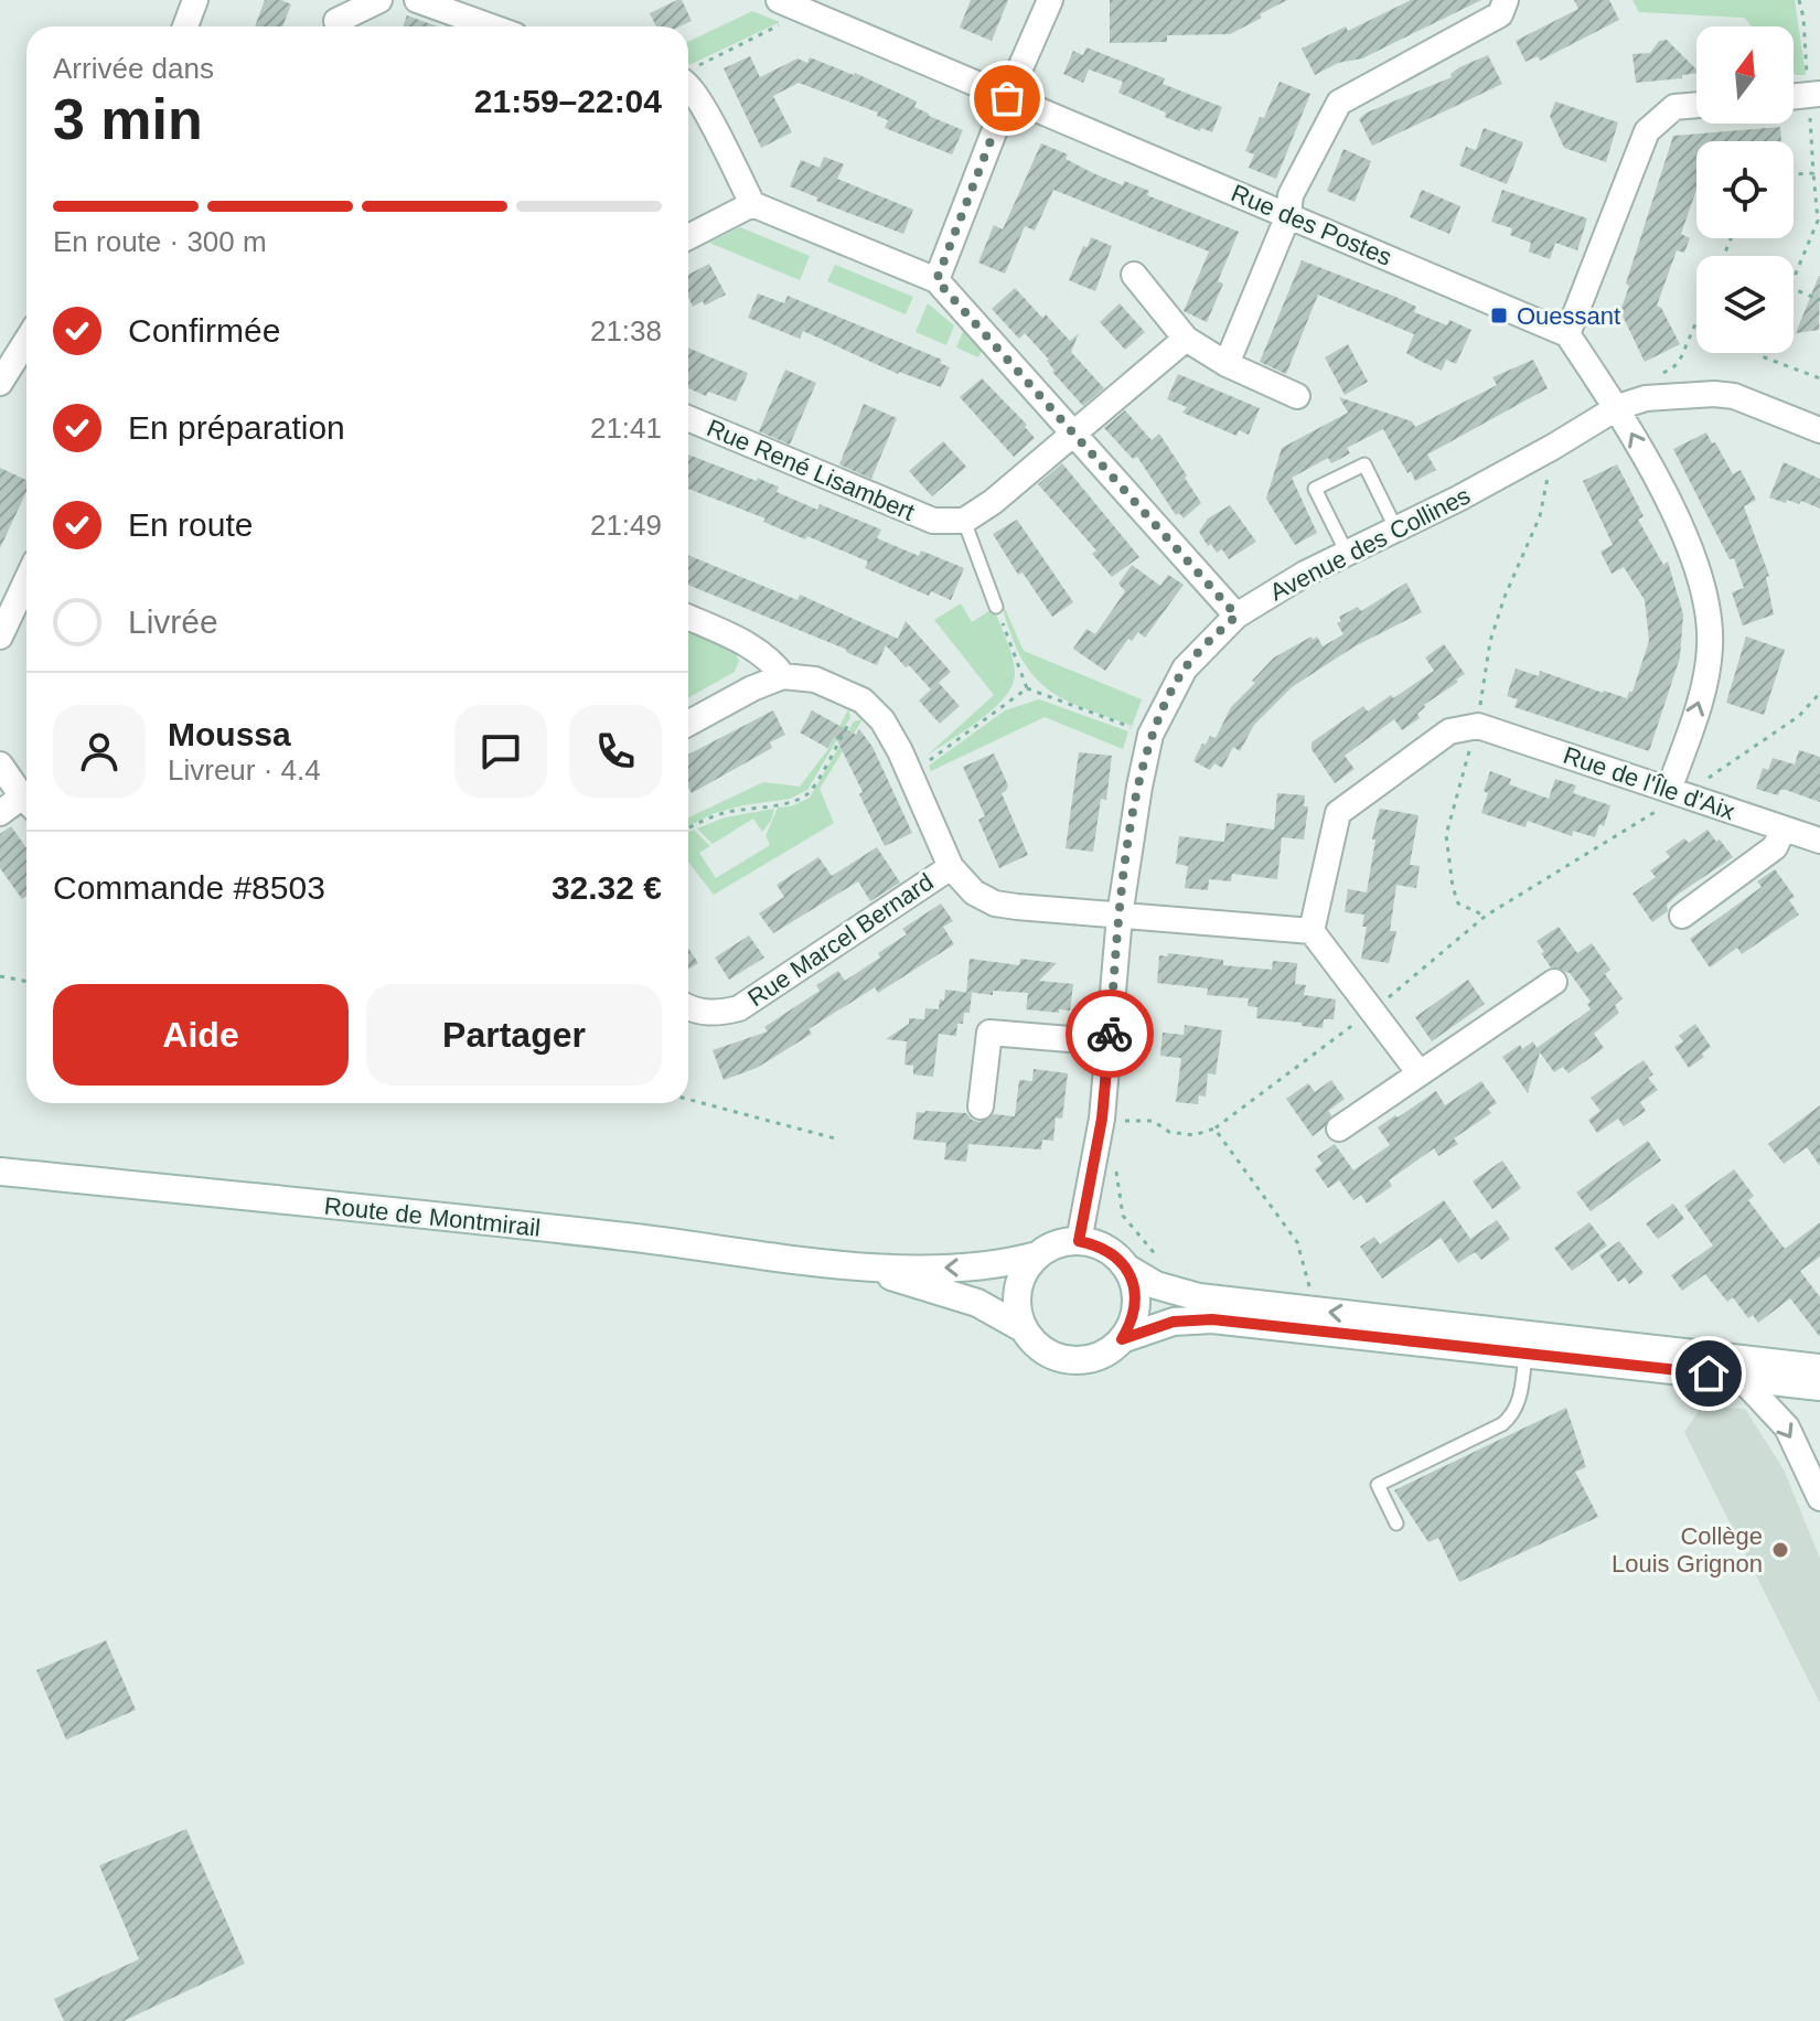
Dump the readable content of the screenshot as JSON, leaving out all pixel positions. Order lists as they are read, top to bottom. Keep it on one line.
{"streets":{"main road":["Route de Montmirail"],"street":["Rue des Postes","Rue René Lisambert","Avenue des Collines","Rue de l'Île d'Aix","Rue Marcel Bernard"]},"crossings":[["Avenue des Collines","Rue Marcel Bernard"],["Avenue des Collines","Route de Montmirail"]],"places":{"transit":["Ouessant"],"other":["Collège Louis Grignon"]},"north":"top","page":{"heading":["3 min","Arrivée dans","21:59–22:04"],"panel":["Moussa","Livreur · 4.4","Commande #8503","32.32 €"],"bar":"En route · 300 m","list":[["Confirmée","21:38"],["En préparation","21:41"],["En route","21:49"],"Livrée"],"buttons":["Aide","Partager"]}}
